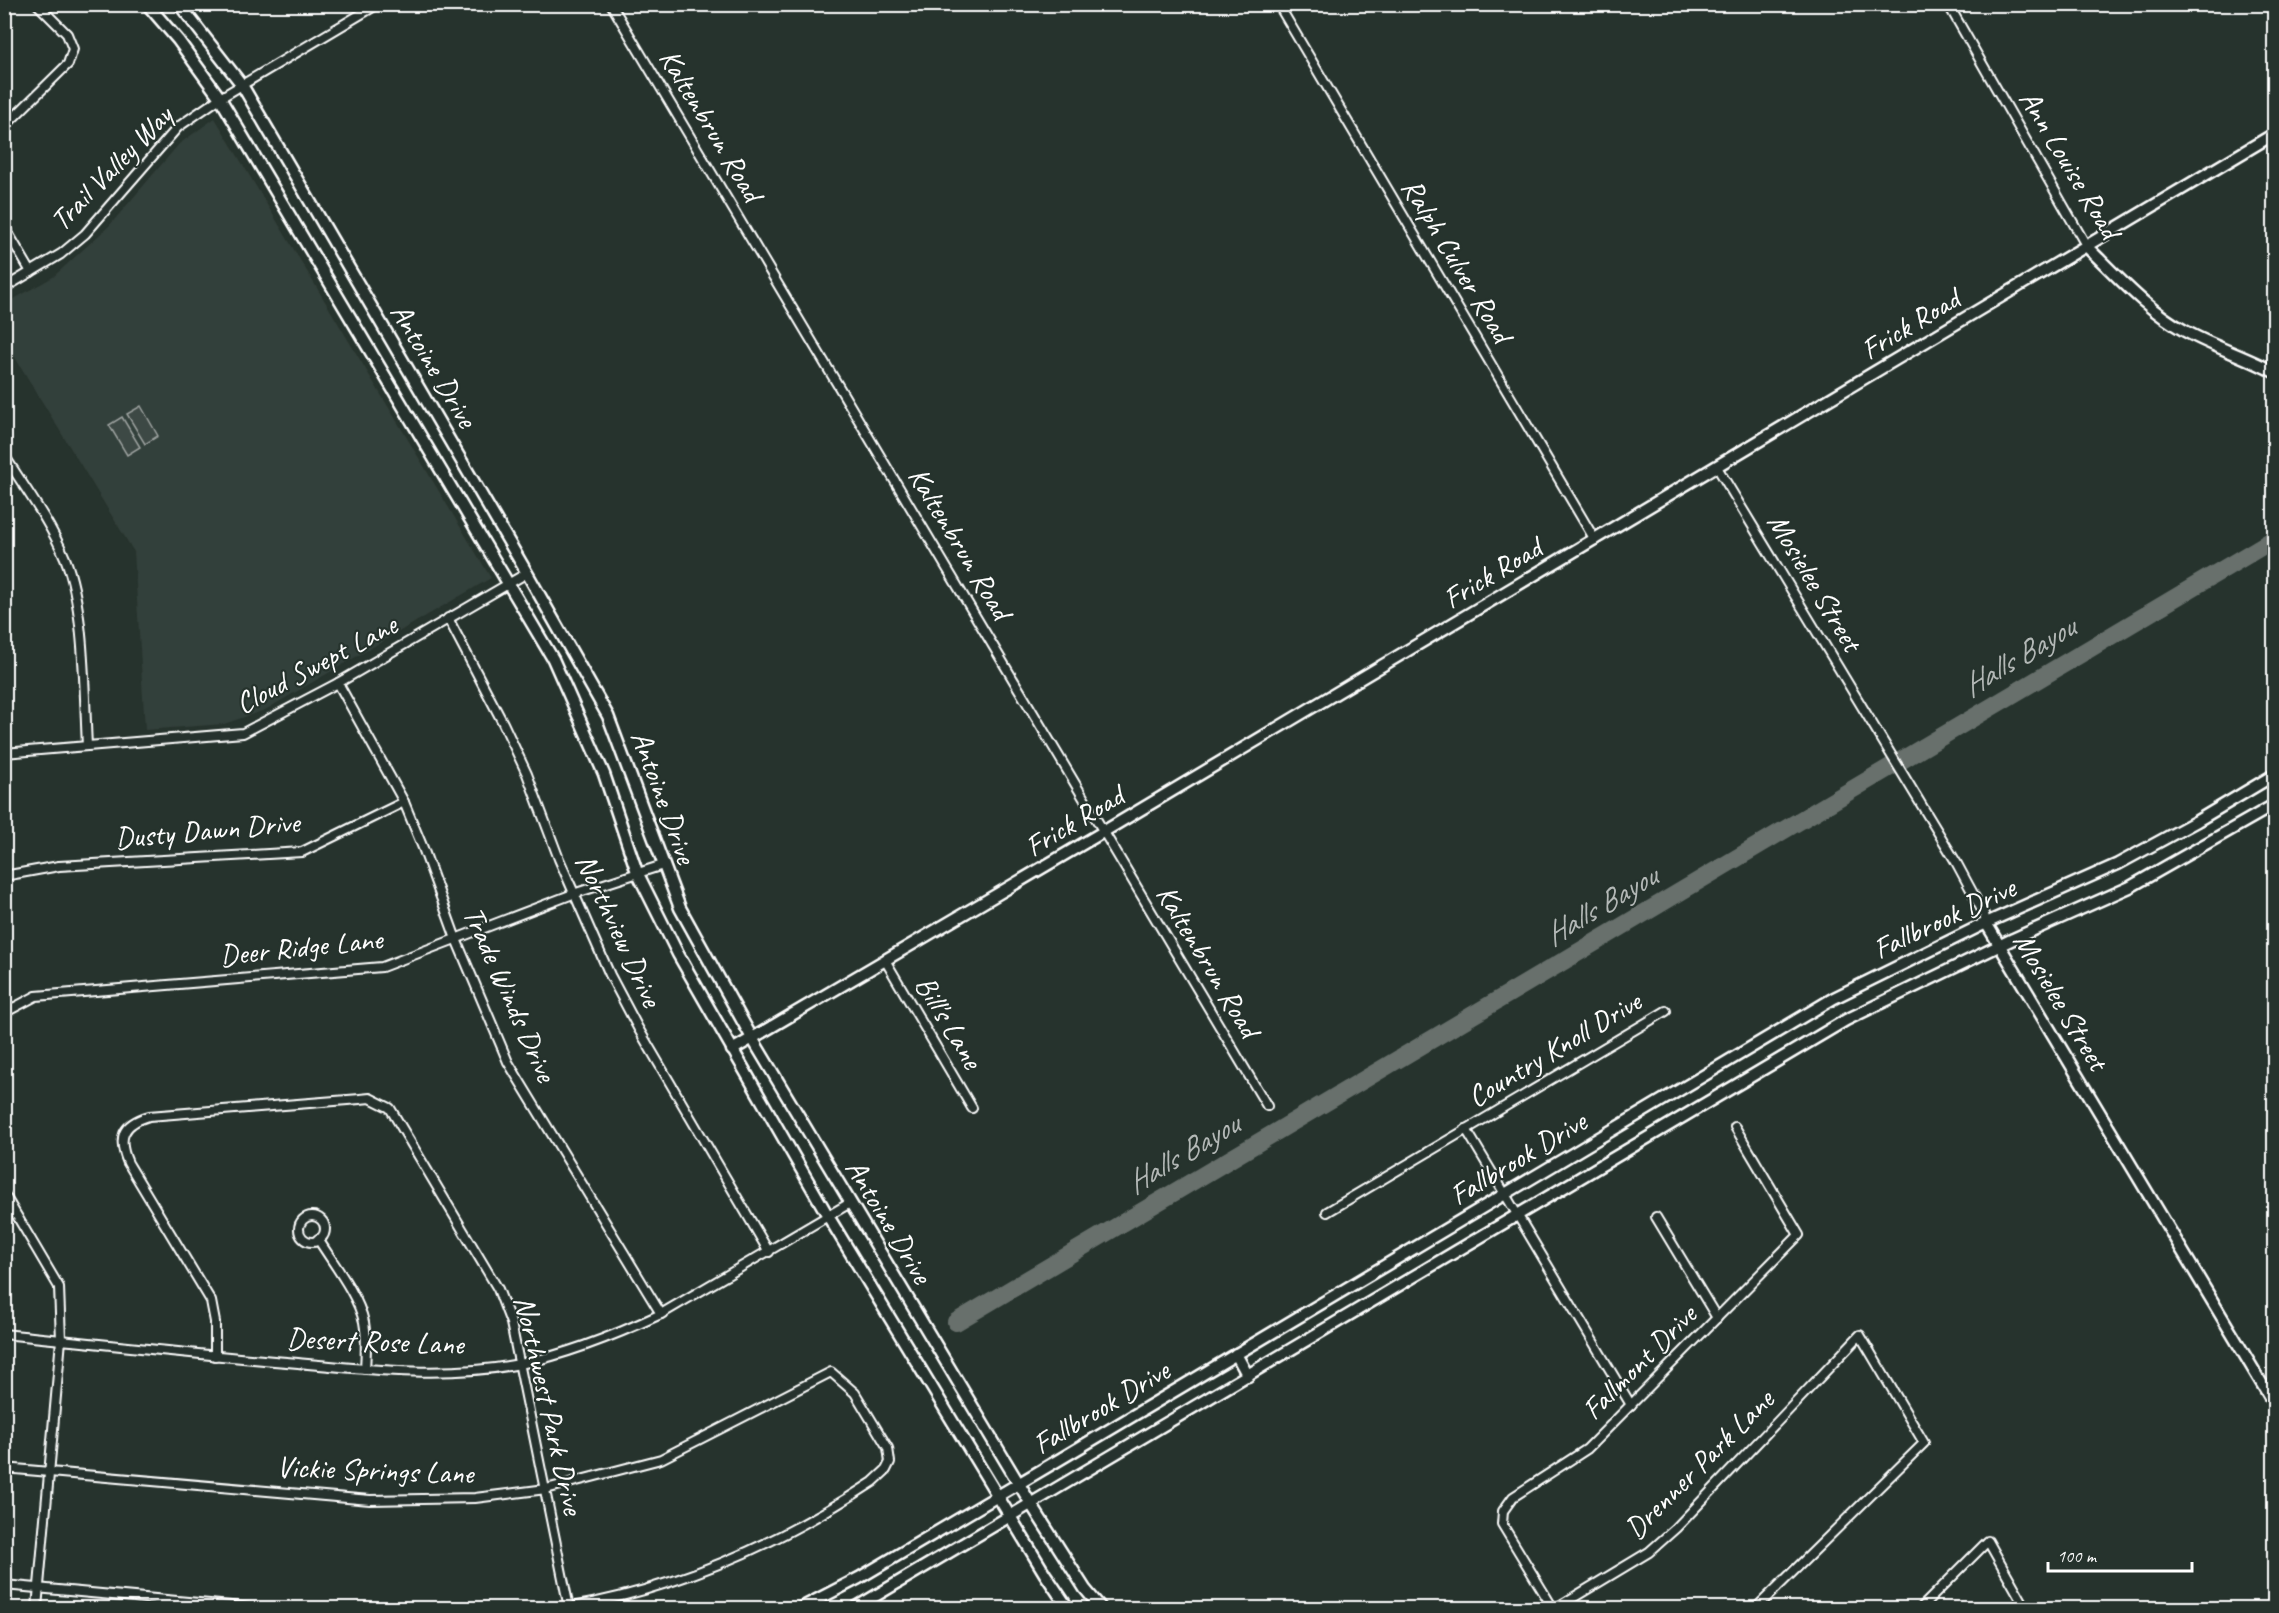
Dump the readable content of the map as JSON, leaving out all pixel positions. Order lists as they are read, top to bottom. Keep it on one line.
{"streets":{"main road":["Ann Louise Road","Frick Road","Antoine Drive","Mosielee Street","Fallbrook Drive"],"street":["Kaltenbrun Road","Trail Valley Way","Ralph Culver Road","Cloud Swept Lane","Dusty Dawn Drive","Northview Drive","Deer Ridge Lane","Trade Winds Drive","Bill's Lane","Country Knoll Drive","Desert Rose Lane","Fallmont Drive","Northwest Park Drive","Drenner Park Lane","Vickie Springs Lane"]},"crossings":[["Kaltenbrun Road","Frick Road"],["Ann Louise Road","Frick Road"],["Trail Valley Way","Antoine Drive"],["Ralph Culver Road","Frick Road"],["Frick Road","Antoine Drive"],["Frick Road","Mosielee Street"],["Frick Road","Bill's Lane"],["Antoine Drive","Cloud Swept Lane"],["Antoine Drive","Fallbrook Drive"],["Antoine Drive","Deer Ridge Lane"],["Antoine Drive","Desert Rose Lane"],["Mosielee Street","Fallbrook Drive"],["Cloud Swept Lane","Northview Drive"],["Cloud Swept Lane","Trade Winds Drive"],["Dusty Dawn Drive","Trade Winds Drive"],["Fallbrook Drive","Country Knoll Drive"],["Northview Drive","Deer Ridge Lane"],["Northview Drive","Desert Rose Lane"],["Deer Ridge Lane","Trade Winds Drive"],["Trade Winds Drive","Desert Rose Lane"],["Country Knoll Drive","Fallmont Drive"],["Desert Rose Lane","Northwest Park Drive"],["Fallmont Drive","Drenner Park Lane"],["Northwest Park Drive","Vickie Springs Lane"]],"water":["Halls Bayou"],"scale_bar":"100 m"}
